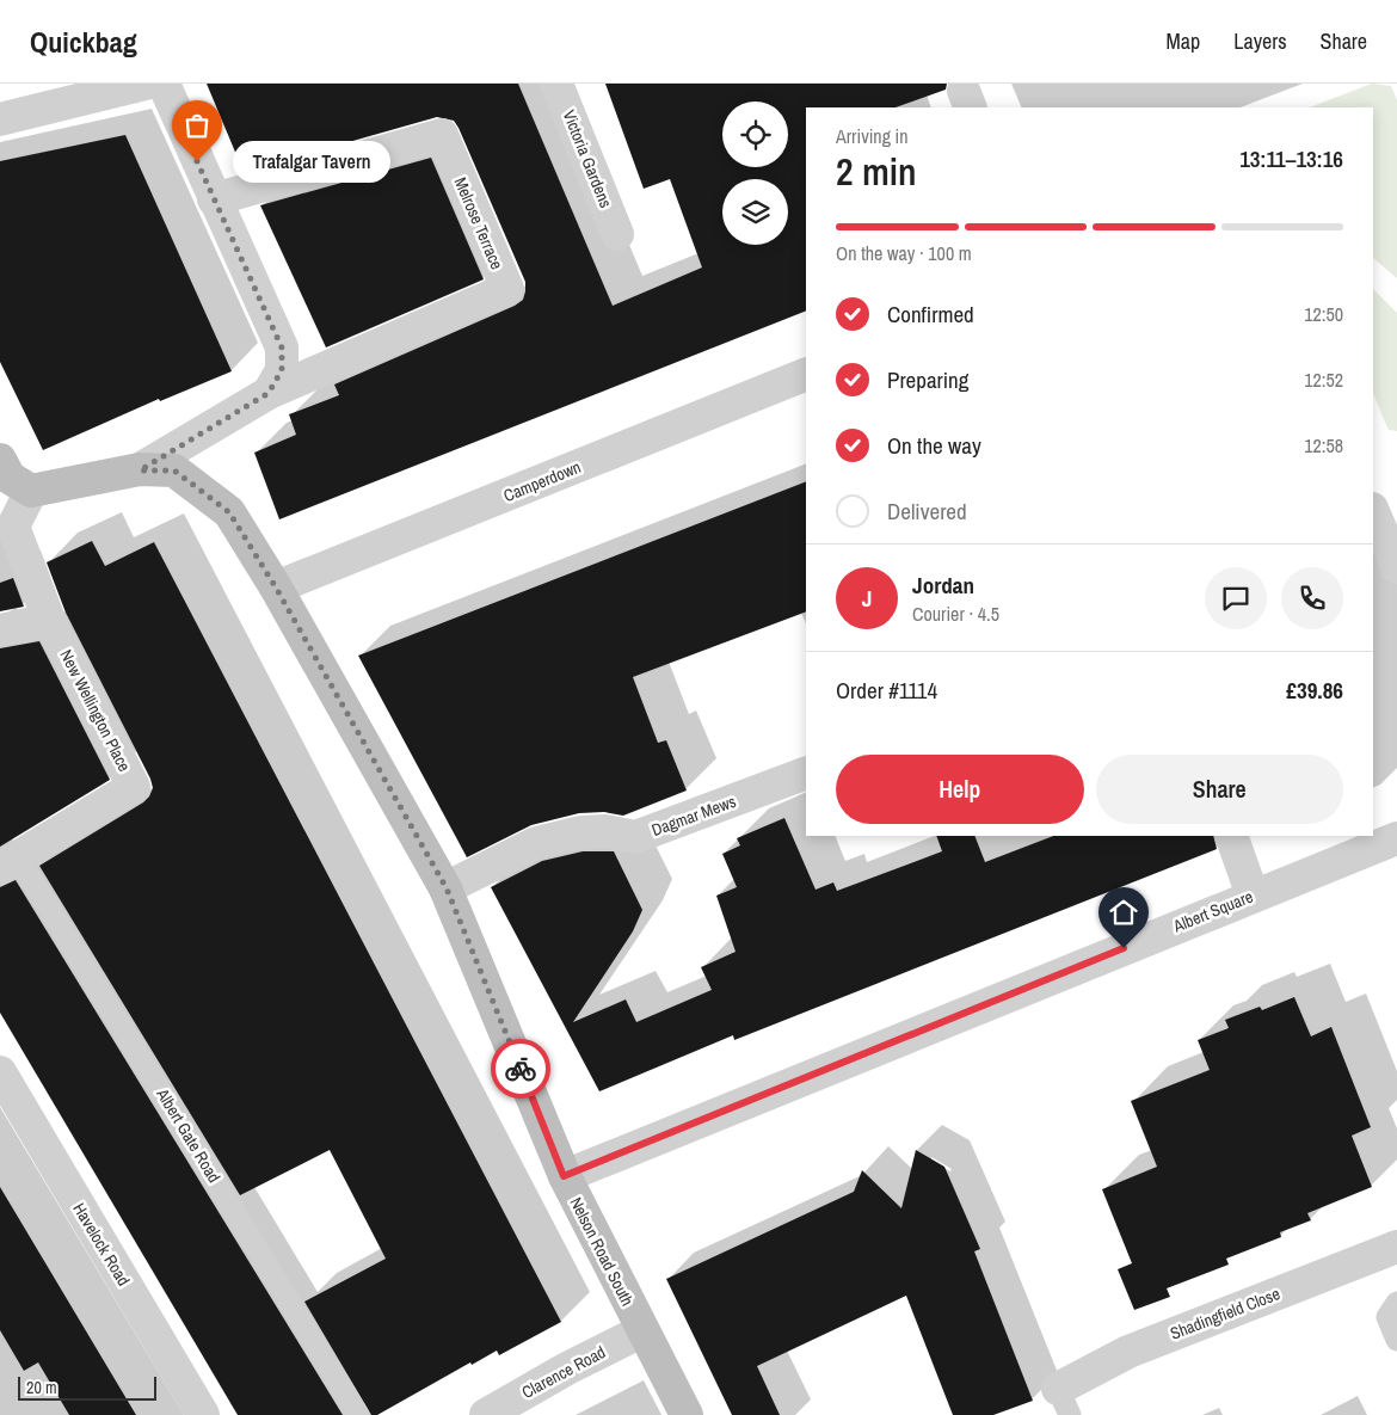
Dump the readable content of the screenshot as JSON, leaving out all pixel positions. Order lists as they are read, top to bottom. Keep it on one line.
{"streets":{"street":["Victoria Gardens","Melrose Terrace","Camperdown","New Wellington Place","Dagmar Mews","Albert Square","Havelock Road","Nelson Road South","Shadingfield Close","Clarence Road"],"lane":["Albert Gate Road"]},"crossings":[["Camperdown","Nelson Road South"],["New Wellington Place","Albert Gate Road"],["New Wellington Place","Nelson Road South"],["Dagmar Mews","Nelson Road South"],["Albert Square","Nelson Road South"],["Nelson Road South","Clarence Road"]],"places":["Trafalgar Tavern"],"scale_bar":"20 m","page":{"header":"Quickbag","nav":["Map","Layers","Share"],"heading":["2 min","Arriving in","13:11–13:16"],"panel":["Jordan","Courier · 4.5","Order #1114","£39.86"],"bubble":"Trafalgar Tavern","bar":"On the way · 100 m","list":[["Confirmed","12:50"],["Preparing","12:52"],["On the way","12:58"],"Delivered"],"round":"J","buttons":["Help","Share"],"scale":"20 m"}}
